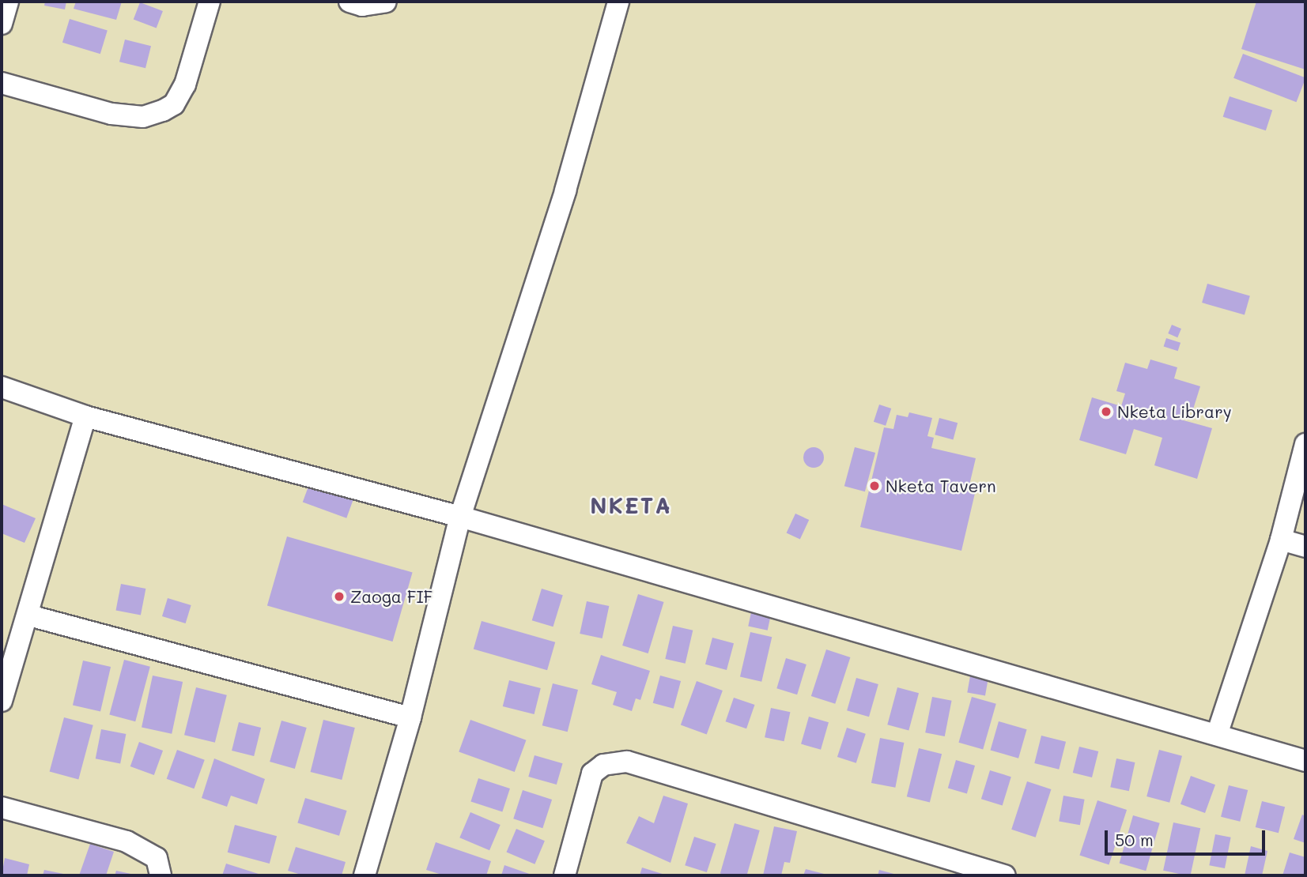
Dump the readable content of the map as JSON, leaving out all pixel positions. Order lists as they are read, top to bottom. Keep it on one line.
{"districts":["NKETA"],"places":["Nketa Library","Nketa Tavern","Zaoga FIF"],"scale_bar":"50 m"}
